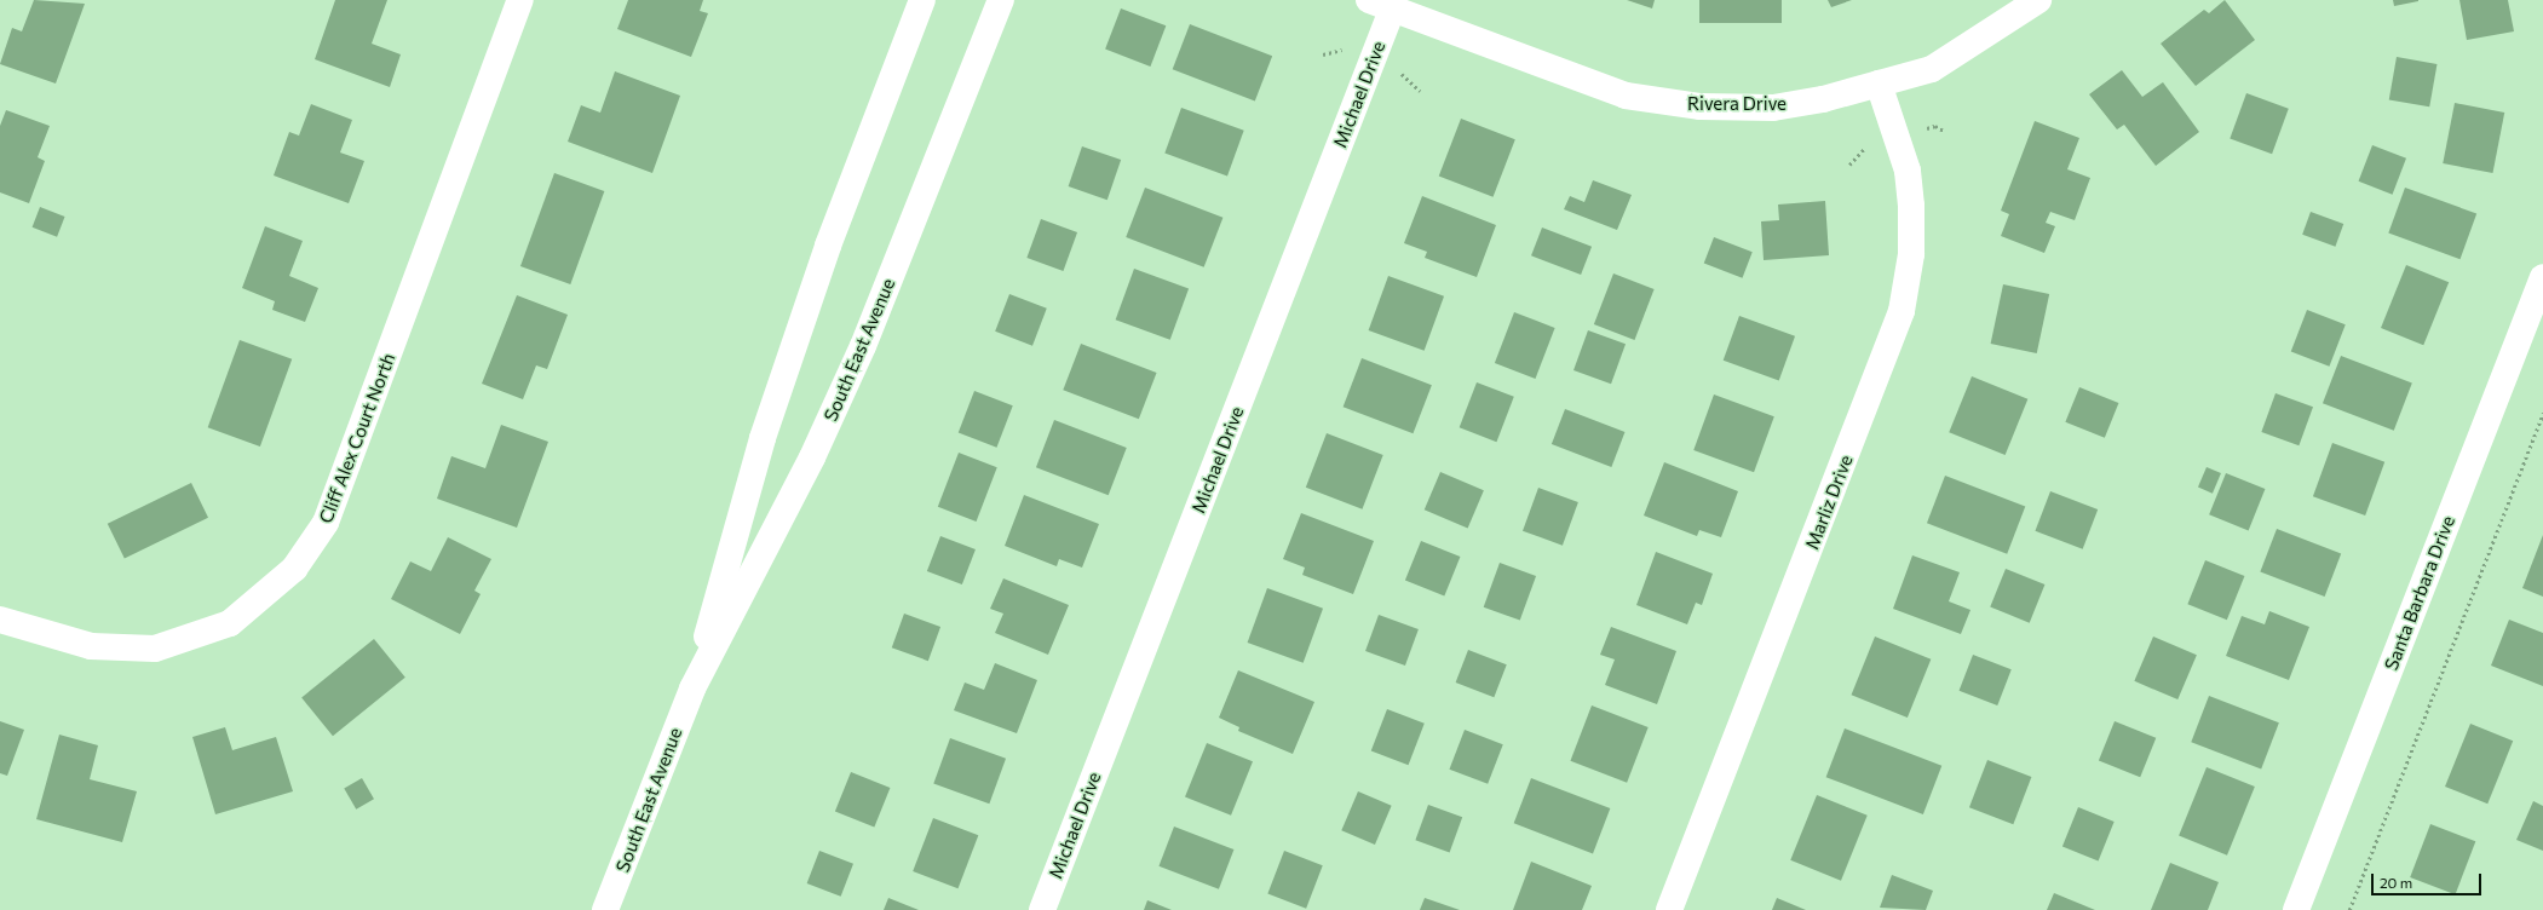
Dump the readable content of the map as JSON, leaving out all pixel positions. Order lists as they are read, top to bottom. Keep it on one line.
{"streets":{"street":["Michael Drive","Rivera Drive","South East Avenue","Cliff Alex Court North","Marliz Drive","Santa Barbara Drive"]},"crossings":[["Michael Drive","Rivera Drive"],["Rivera Drive","Marliz Drive"]],"scale_bar":"20 m"}
